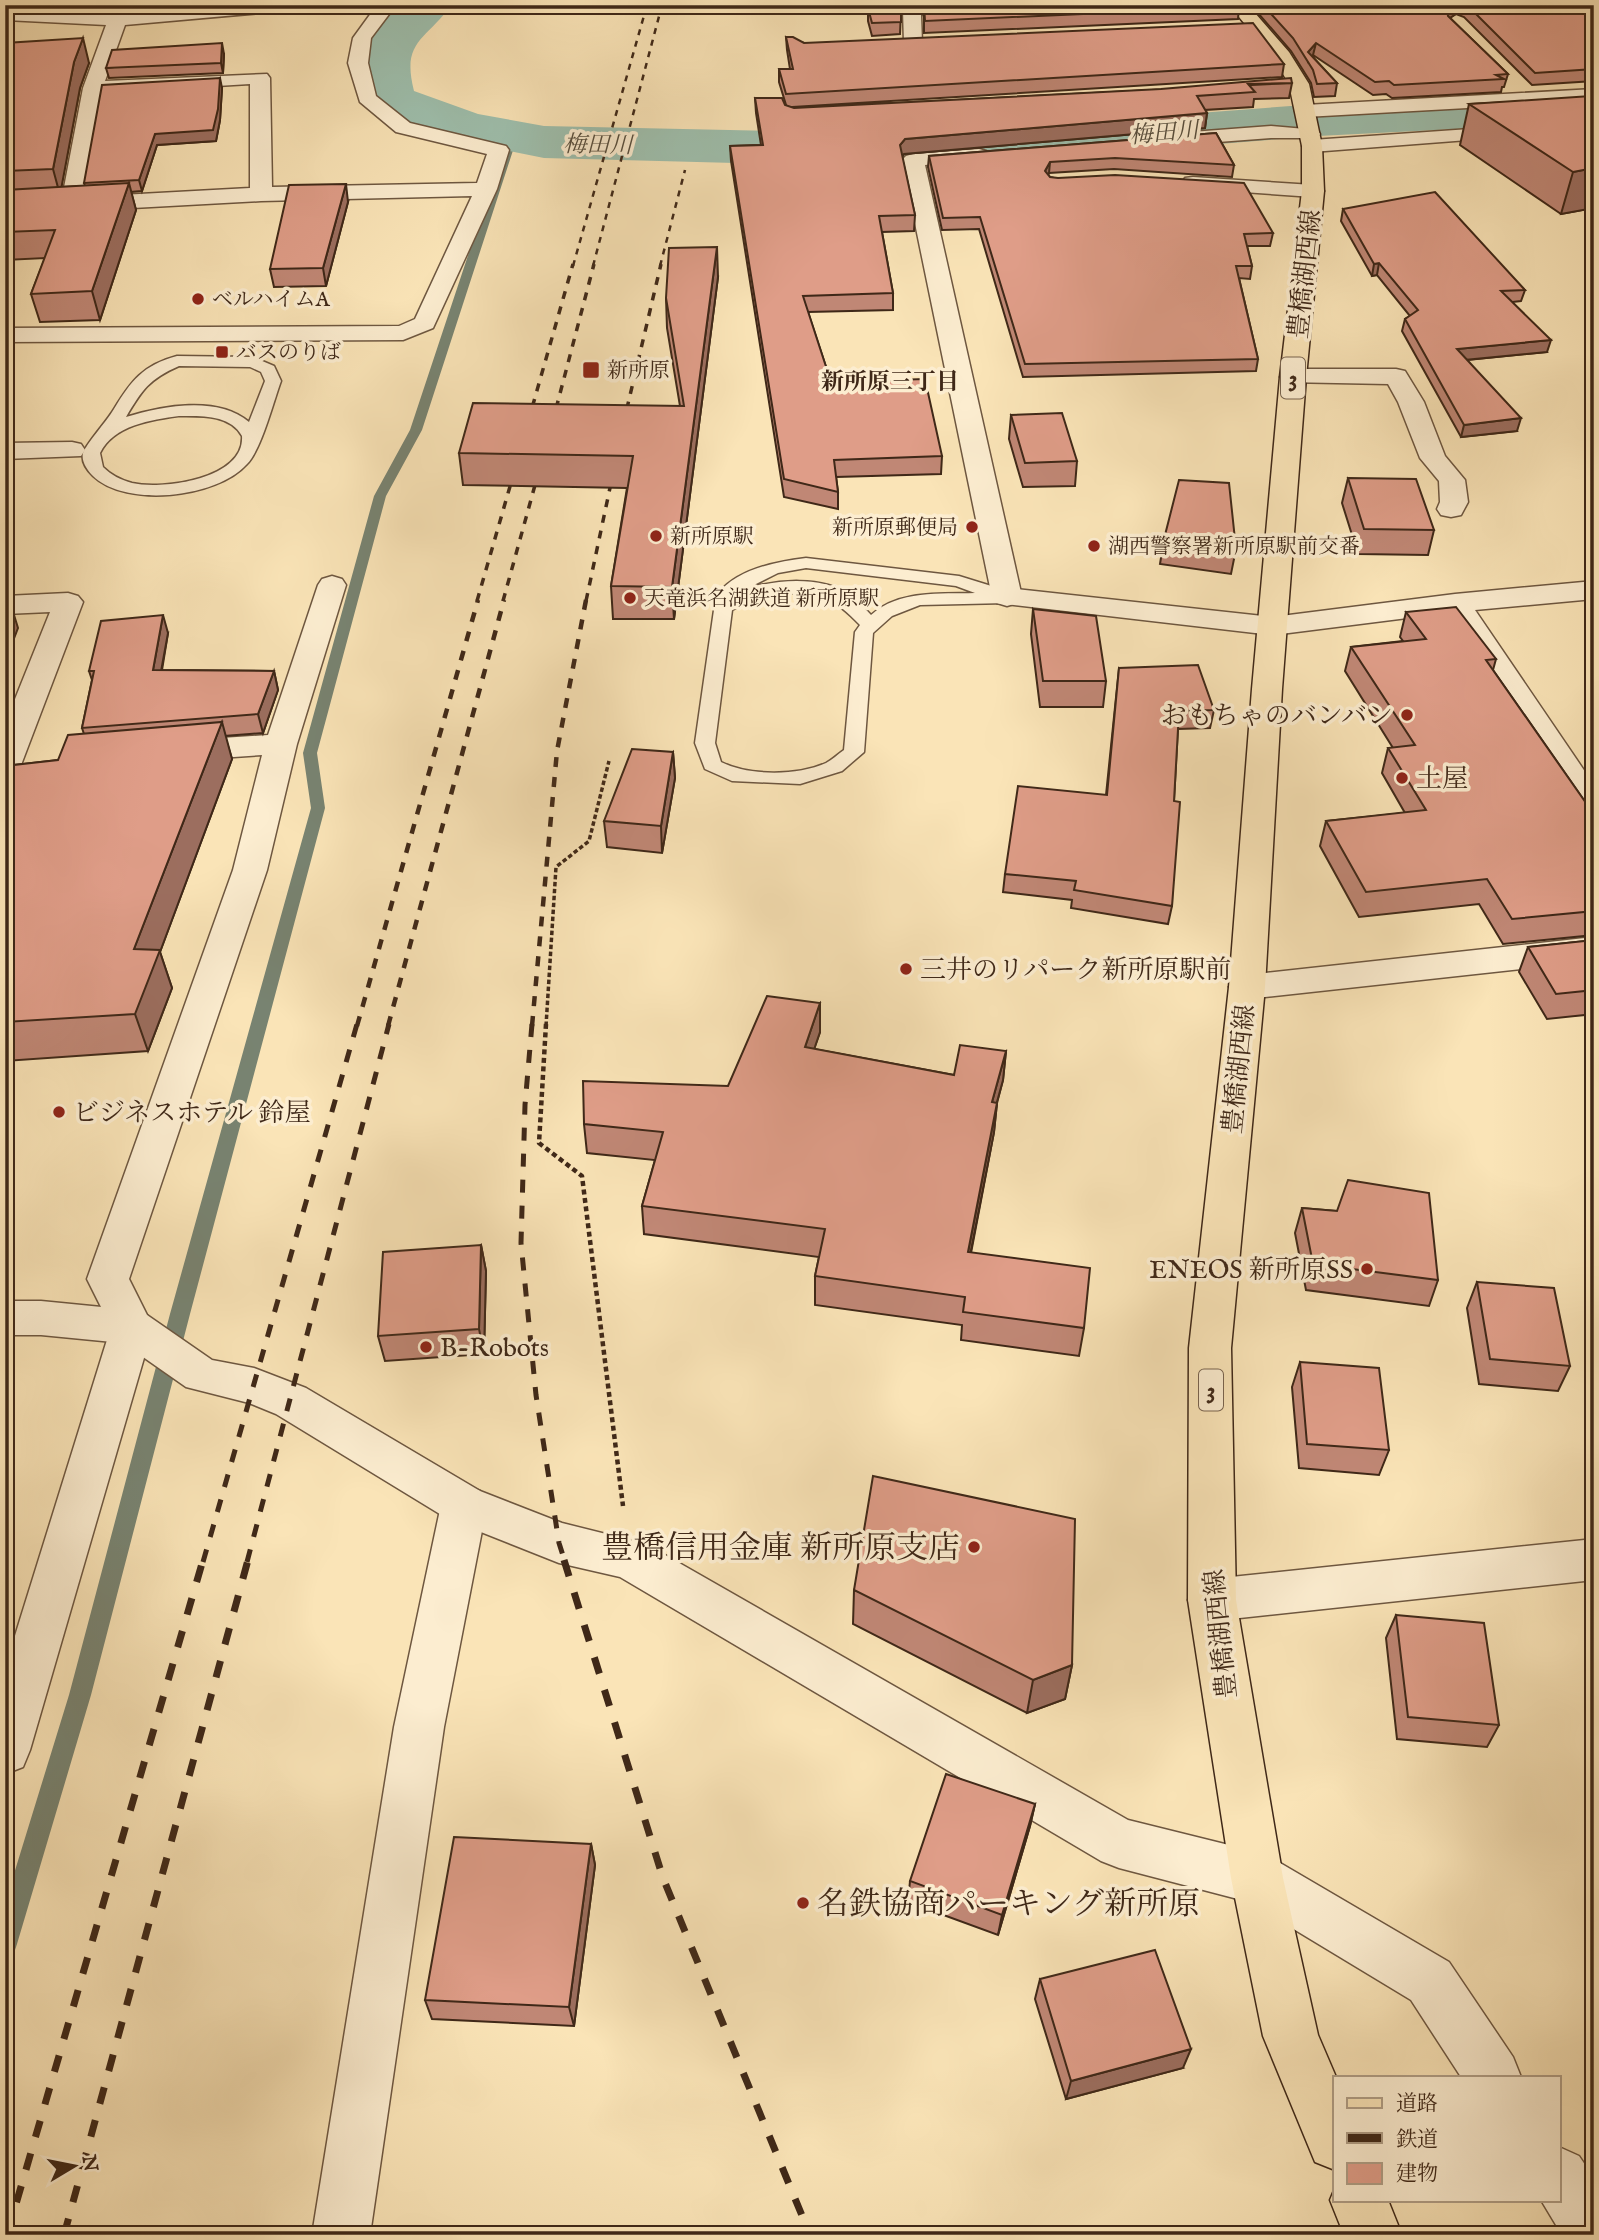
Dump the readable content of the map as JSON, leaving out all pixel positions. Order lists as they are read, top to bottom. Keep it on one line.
{"streets":{"main road":["豊橋湖西線","3"]},"districts":["新所原三丁目"],"water":["梅田川"],"places":{"other":["ベルハイムA","新所原郵便局","新所原駅","湖西警察署新所原駅前交番","天竜浜名湖鉄道 新所原駅","おもちゃのバンバン","土屋","三井のリパーク新所原駅前","ビジネスホテル 鈴屋","ENEOS 新所原SS","B-Robots","豊橋信用金庫 新所原支店","名鉄協商パーキング新所原"],"transit":["バスのりば","新所原"]},"legend":["道路","鉄道","建物"],"north":"right"}
